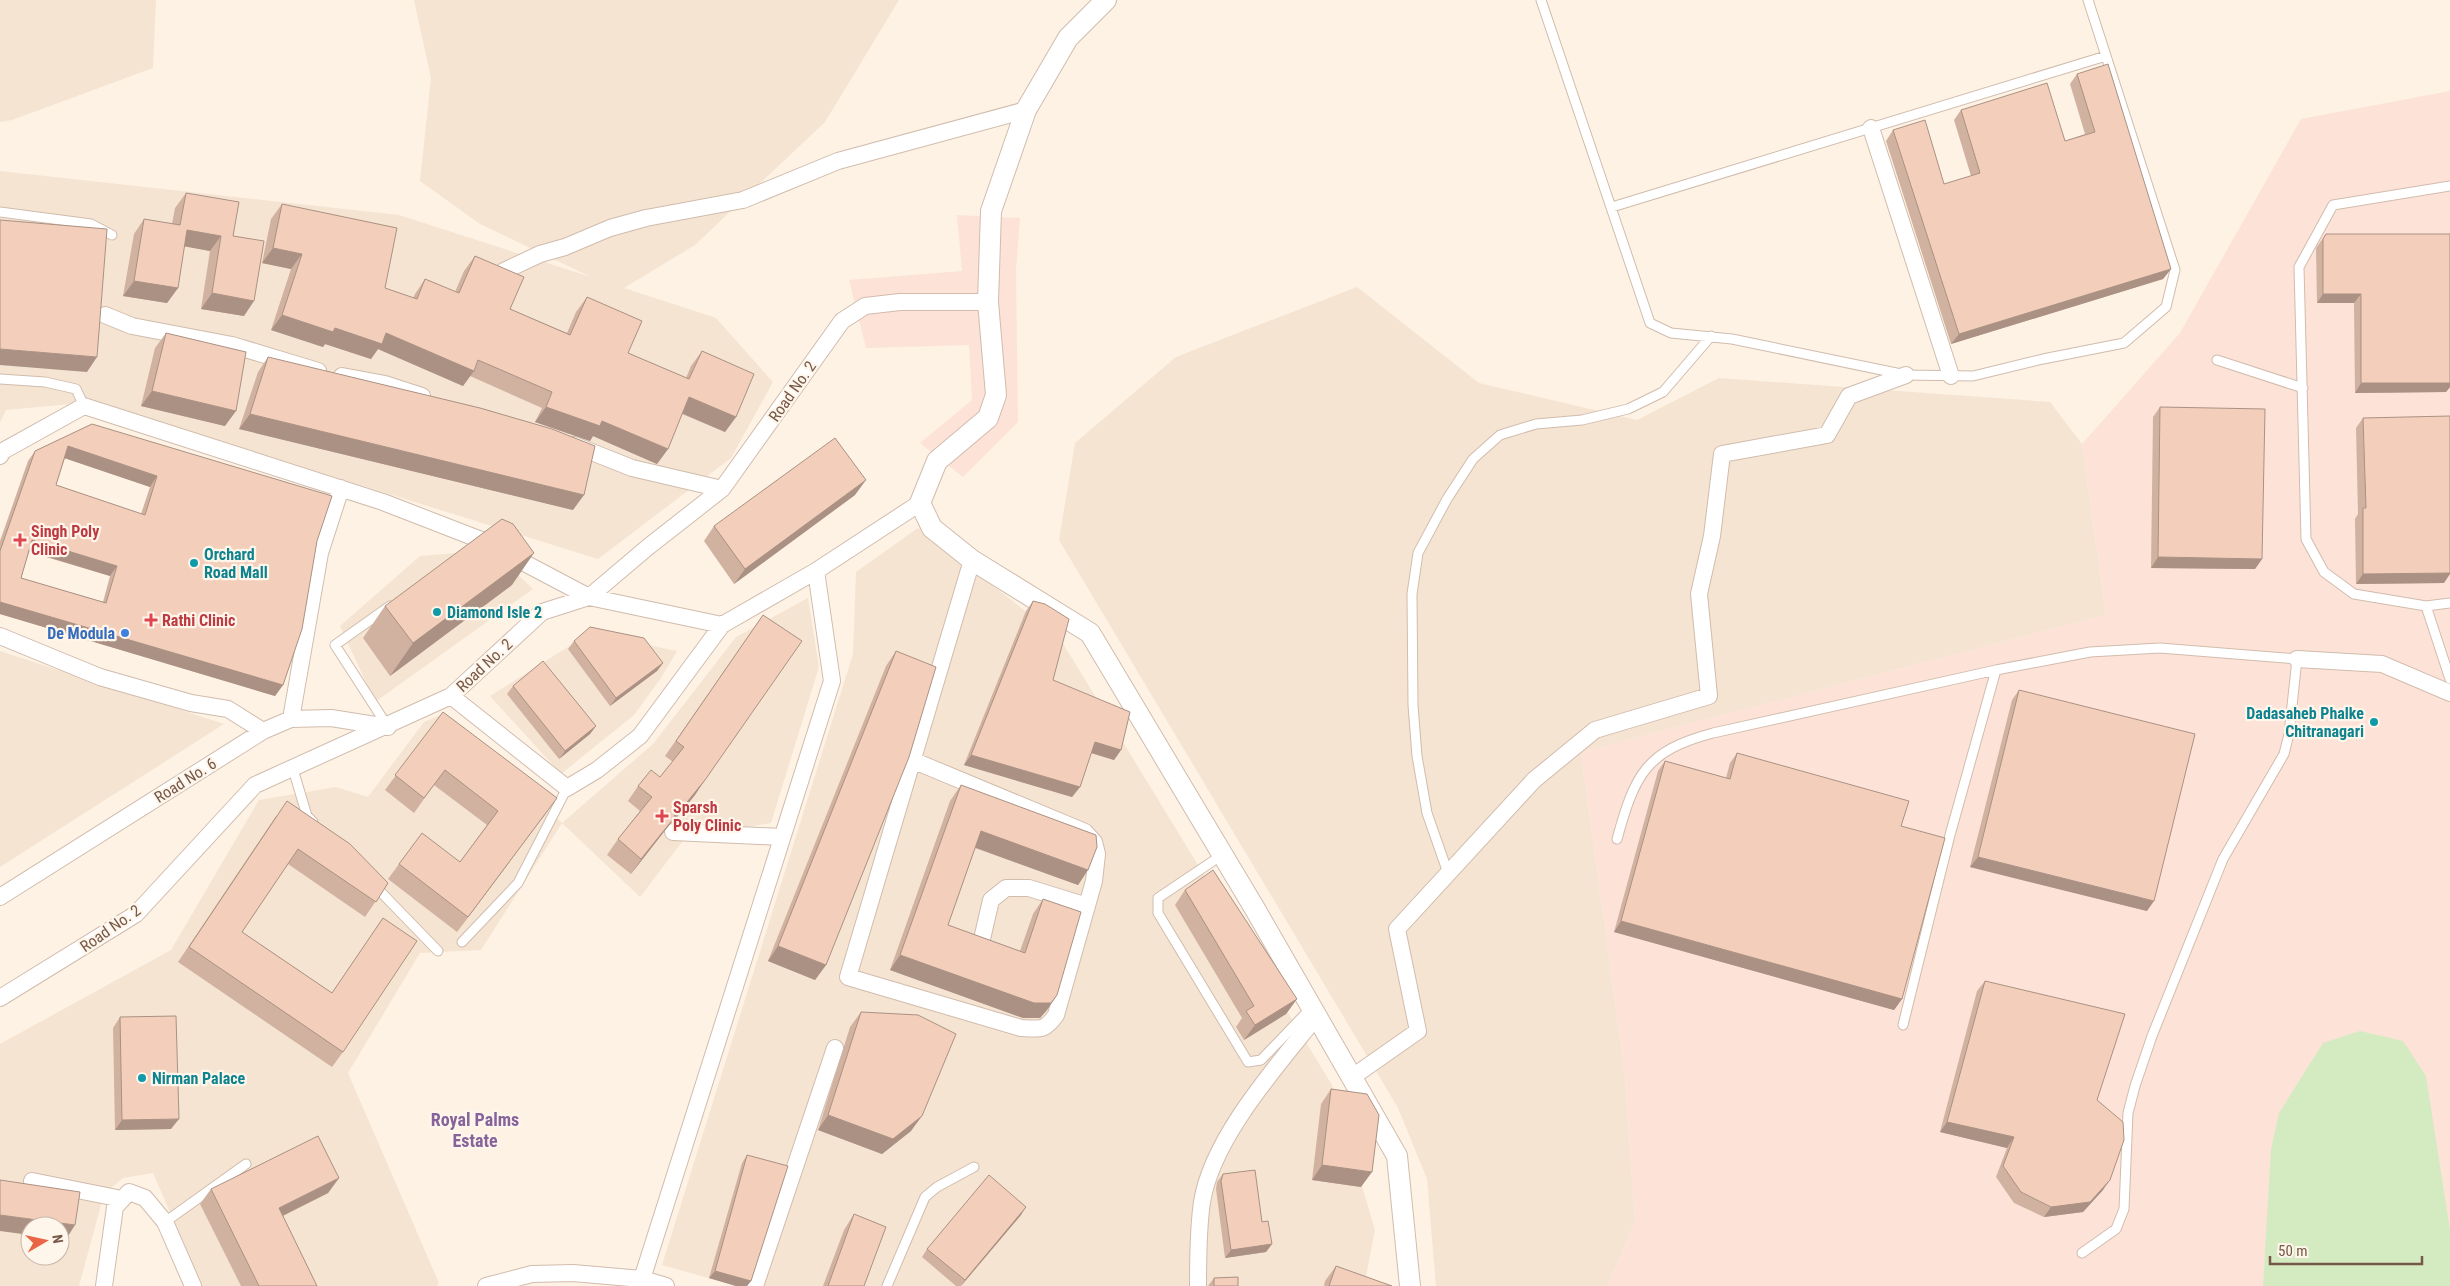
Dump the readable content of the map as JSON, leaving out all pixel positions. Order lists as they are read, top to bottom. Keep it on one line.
{"streets":{"street":["Road No. 2","Road No. 6"]},"crossings":[["Road No. 2","Road No. 6"]],"districts":["Royal Palms Estate"],"places":{"health":["Singh Poly Clinic","Rathi Clinic","Sparsh Poly Clinic"],"other":["Orchard Road Mall","Diamond Isle 2","De Modula","Dadasaheb Phalke Chitranagari","Nirman Palace"]},"scale_bar":"50 m","north":"right"}
